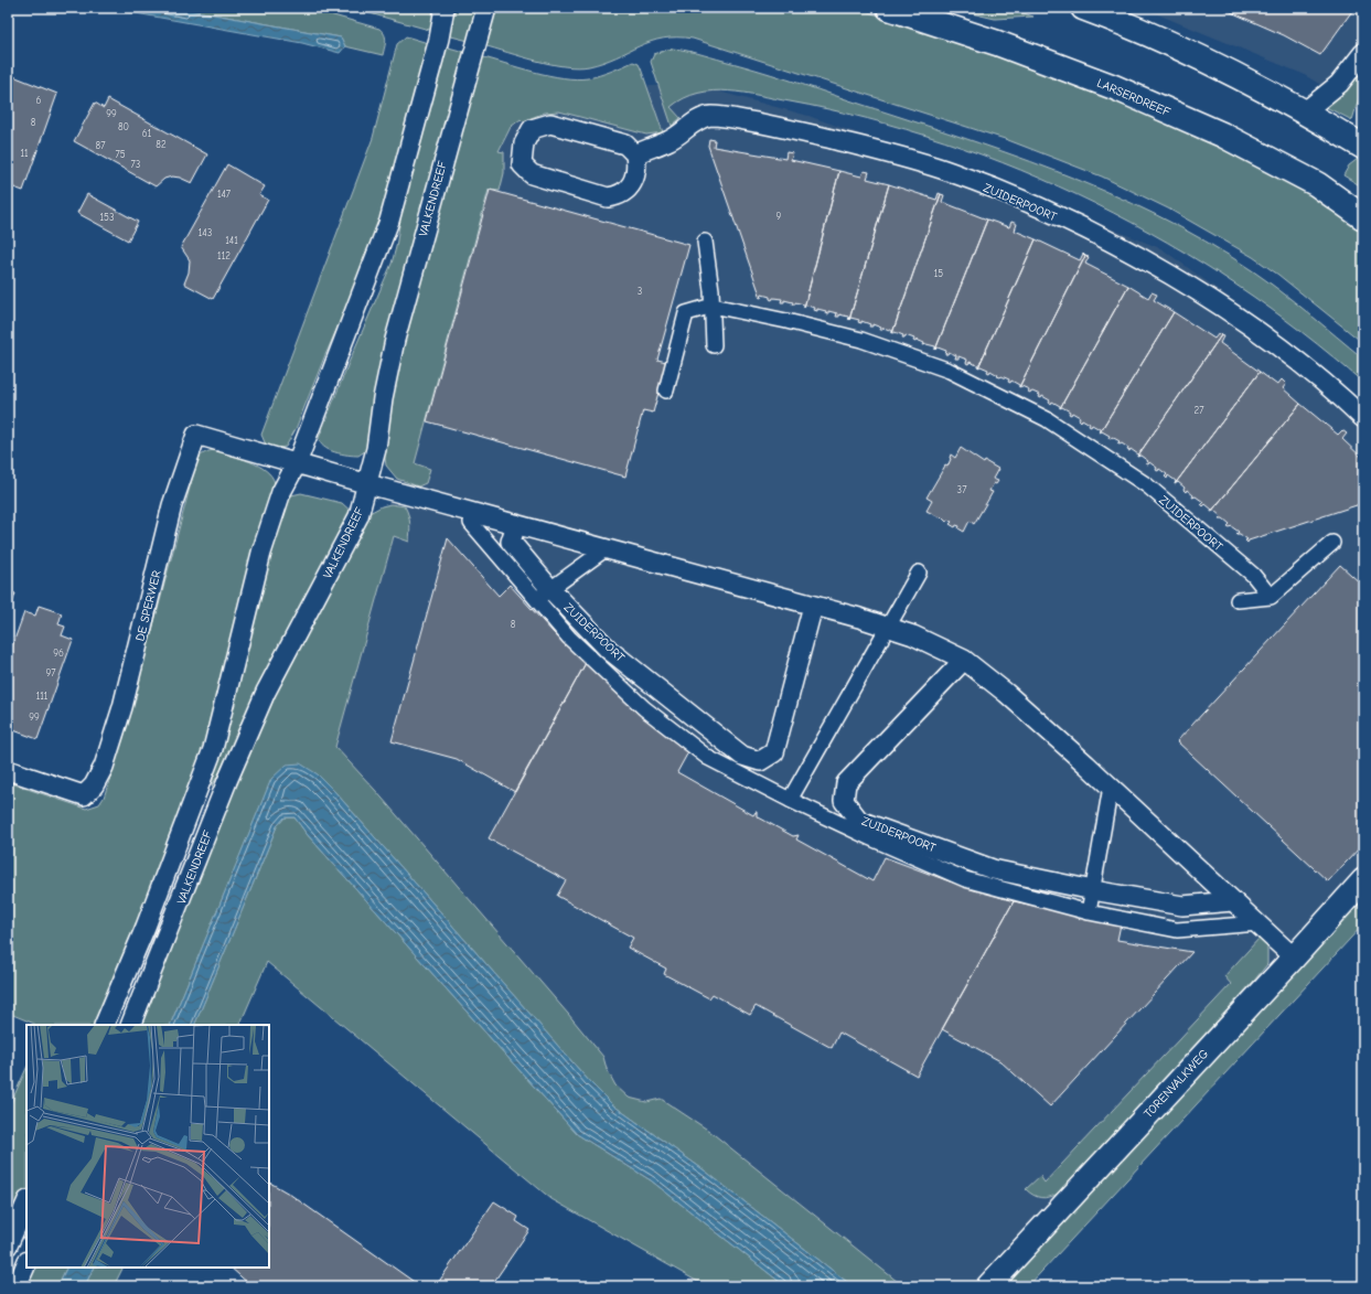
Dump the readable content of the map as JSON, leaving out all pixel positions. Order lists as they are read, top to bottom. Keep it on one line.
{"streets":{"main road":["LARSERDREEF"],"street":["VALKENDREEF","ZUIDERPOORT","DE SPERWER","TORENVALKWEG"]},"crossings":[["VALKENDREEF","DE SPERWER"]],"house_numbers":["6","99","8","80","61","82","87","11","75","73","147","9","153","143","141","112","15","3","27","37","8","96","97","111","99"]}
